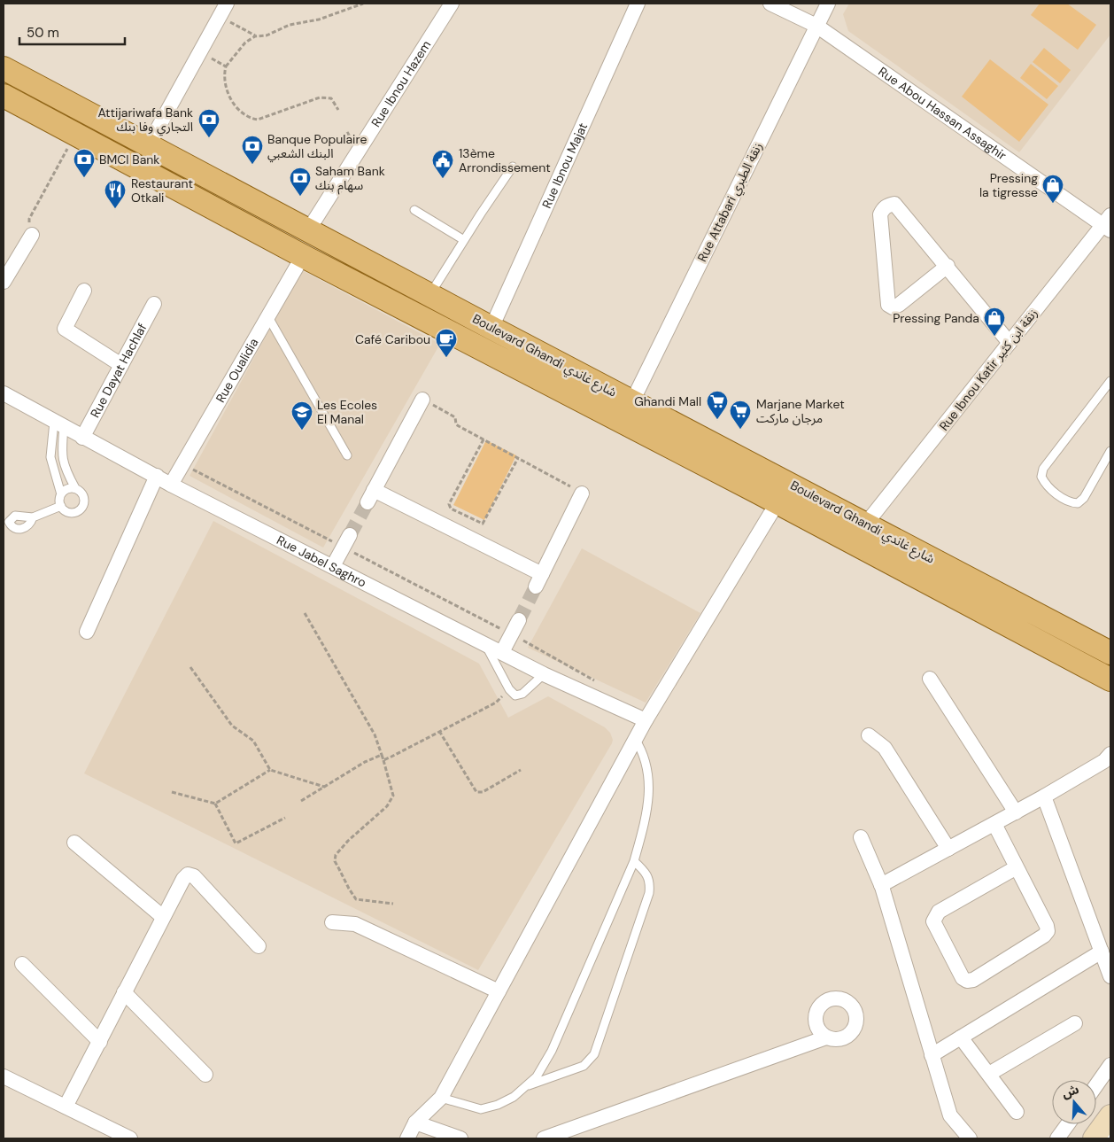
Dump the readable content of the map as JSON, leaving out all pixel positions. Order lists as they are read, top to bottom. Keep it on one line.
{"streets":{"main road":["Boulevard Ghandi شارع غاندي"],"street":["Rue Ibnou Hazem","Rue Abou Hassan Assaghir","Rue Ibnou Majat","Rue Attabari زنقة الطبري","Rue Ibnou Katir زنقة ابن كثير","Rue Dayat Hachlaf","Rue Oualidia","Rue Jabel Saghro"]},"crossings":[["Rue Ibnou Hazem","Boulevard Ghandi شارع غاندي"],["Rue Abou Hassan Assaghir","Rue Attabari زنقة الطبري"],["Rue Abou Hassan Assaghir","Rue Ibnou Katir زنقة ابن كثير"],["Rue Ibnou Majat","Boulevard Ghandi شارع غاندي"],["Rue Attabari زنقة الطبري","Boulevard Ghandi شارع غاندي"],["Boulevard Ghandi شارع غاندي","Rue Ibnou Katir زنقة ابن كثير"],["Boulevard Ghandi شارع غاندي","Rue Oualidia"],["Rue Dayat Hachlaf","Rue Jabel Saghro"],["Rue Oualidia","Rue Jabel Saghro"]],"places":{"bank":["Attijariwafa Bank التجاري وفا بنك","Banque Populaire البنك الشعبي","BMCI Bank","Saham Bank سهام بنك"],"public building":["13ème Arrondissement"],"shop":["Pressing la tigresse","Pressing Panda"],"restaurant":["Restaurant Otkali"],"cafe":["Café Caribou"],"supermarket":["Ghandi Mall","Marjane Market مرجان ماركت"],"school or university":["Les Ecoles El Manal"]},"scale_bar":"50 m","north":"top"}
